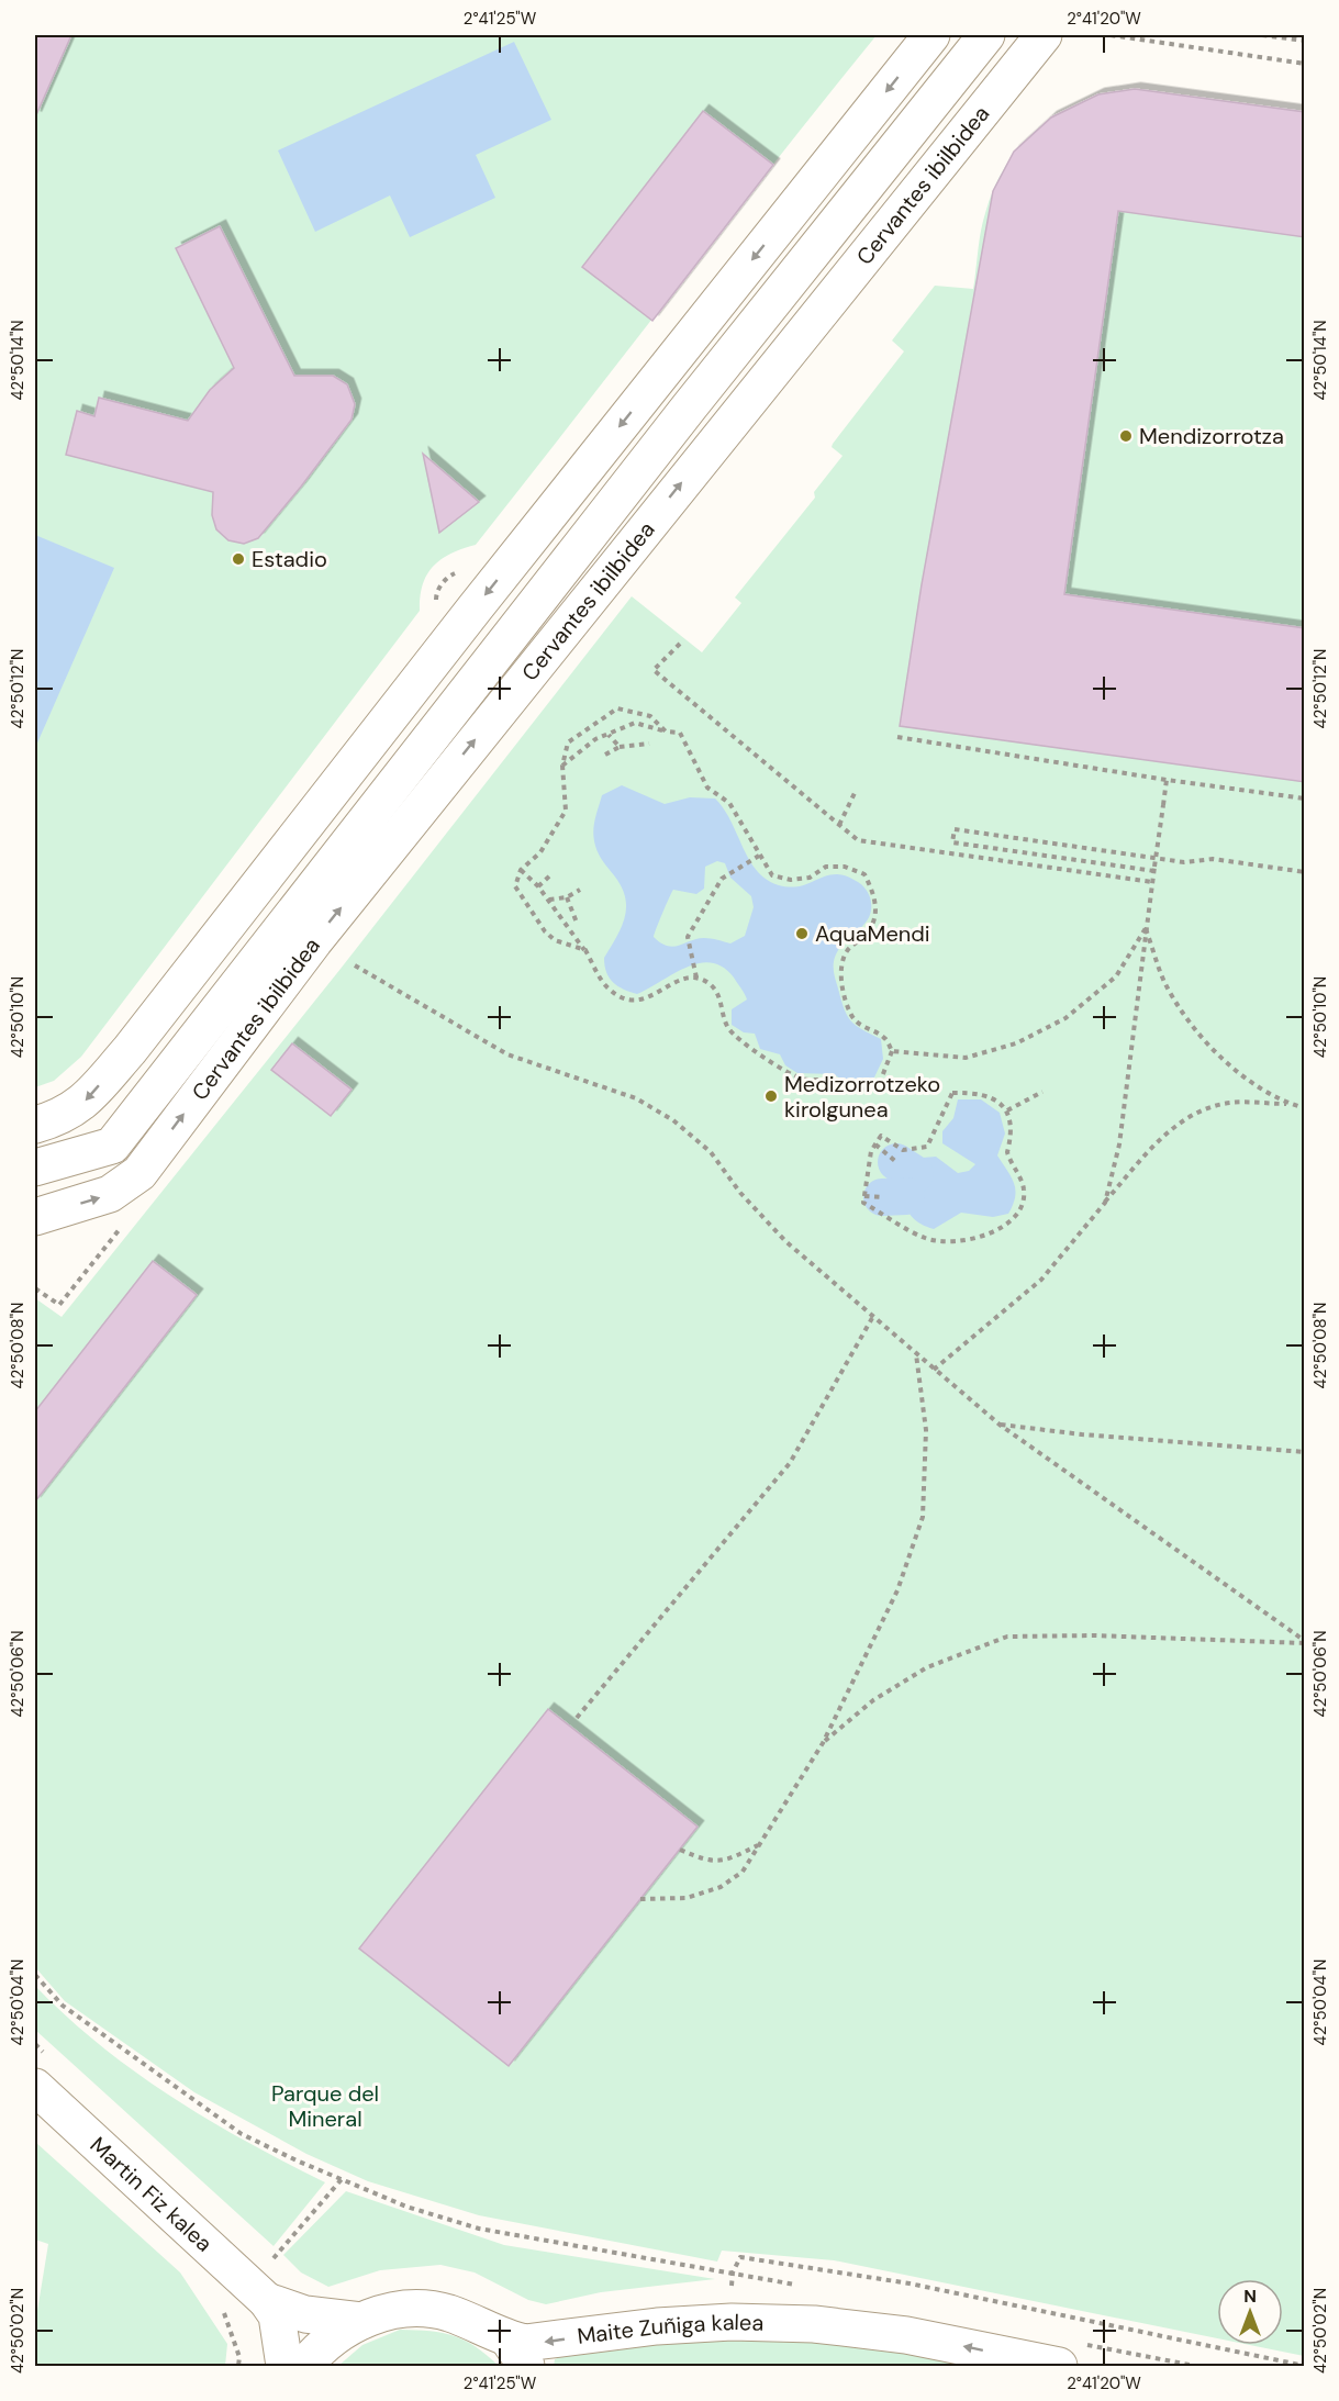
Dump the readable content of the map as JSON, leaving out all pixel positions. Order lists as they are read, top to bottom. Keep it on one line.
{"streets":{"street":["Cervantes ibilbidea","Martin Fiz kalea","Maite Zuñiga kalea"]},"crossings":[["Martin Fiz kalea","Maite Zuñiga kalea"]],"one_way":["Maite Zuñiga kalea"],"parks":["Parque del Mineral"],"places":["Mendizorrotza","Estadio","AquaMendi","Medizorrotzeko kirolgunea"],"north":"top","coordinates":["2°41'25\"W","2°41'20\"W","42°50'14\"N","42°50'12\"N","42°50'10\"N","42°50'08\"N","42°50'06\"N","42°50'04\"N","42°50'02\"N"]}
